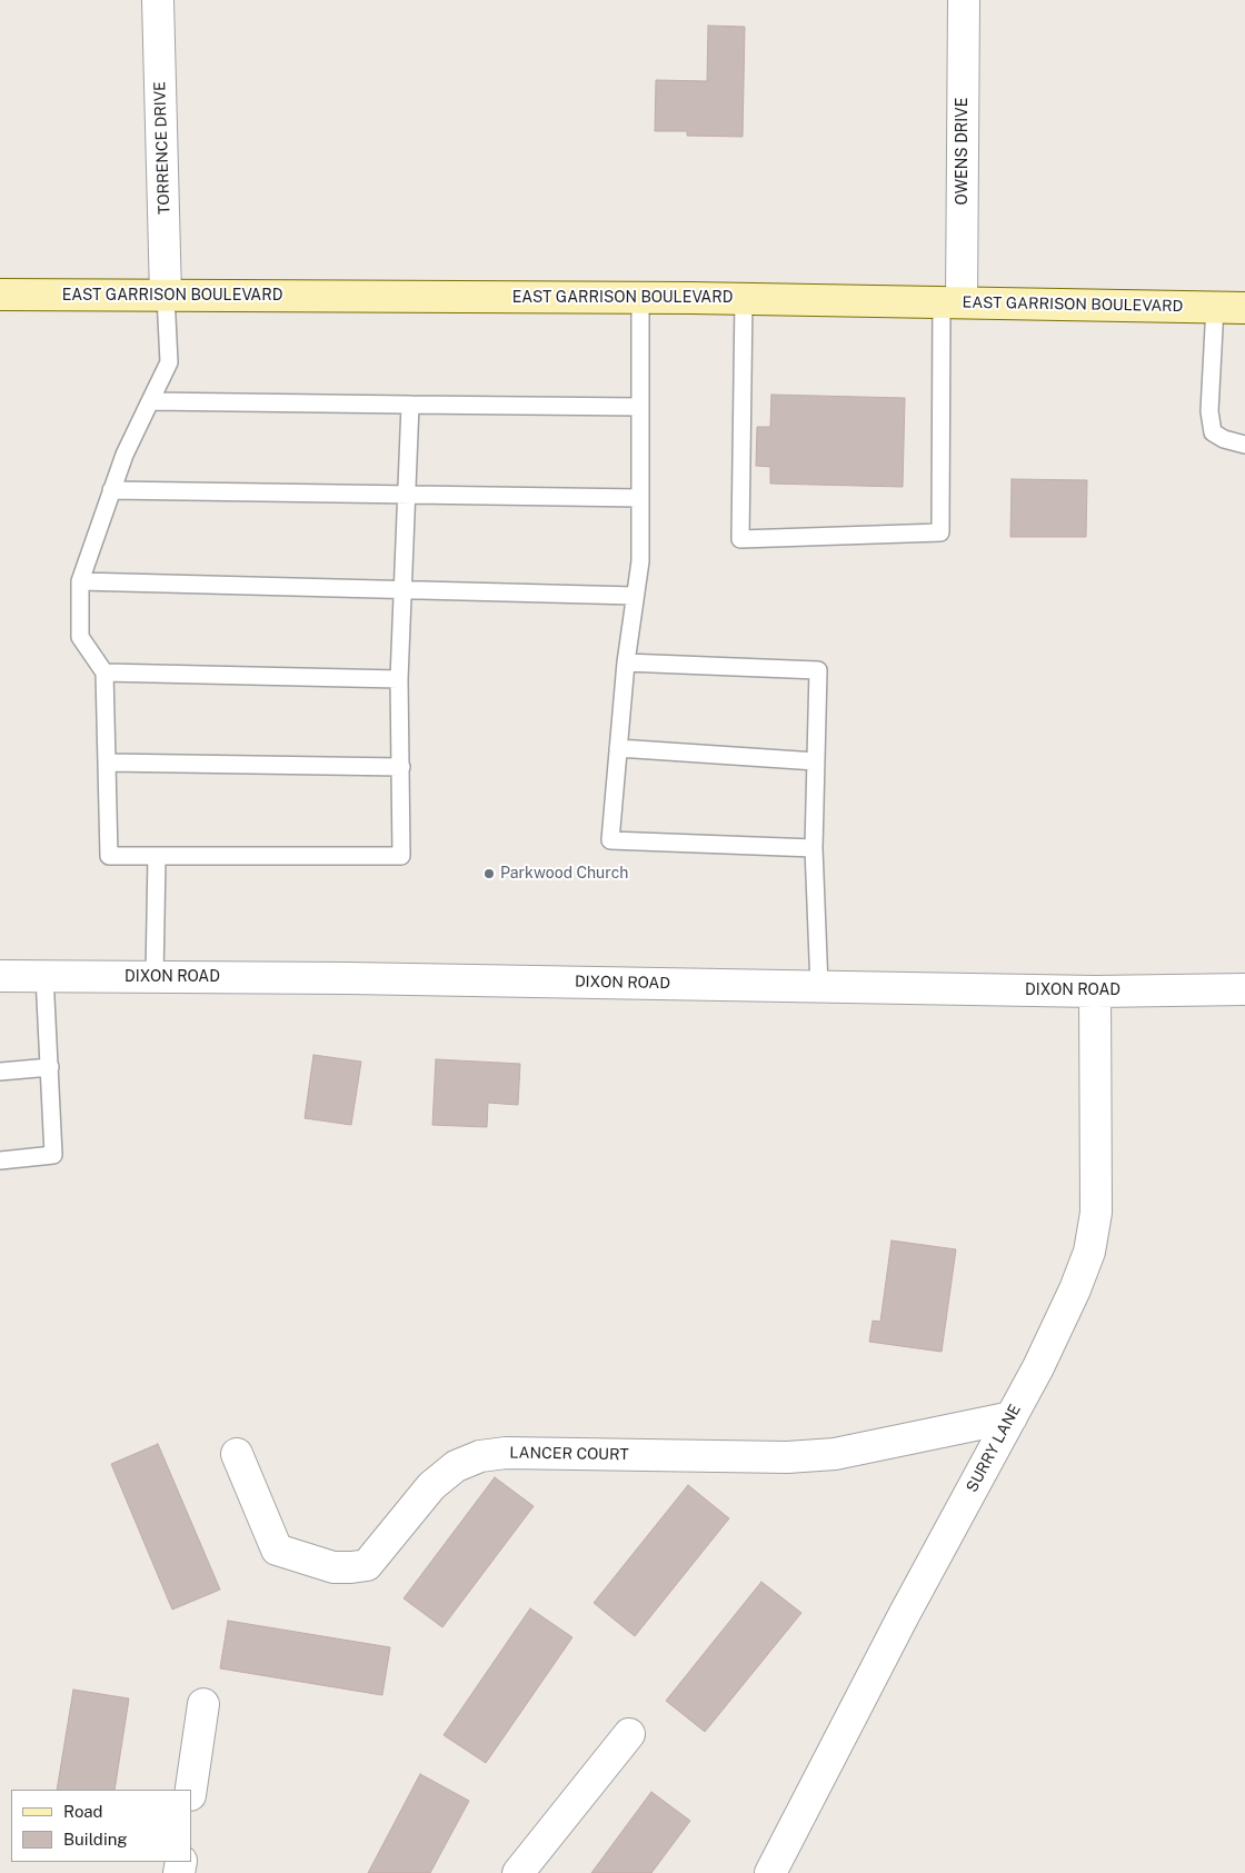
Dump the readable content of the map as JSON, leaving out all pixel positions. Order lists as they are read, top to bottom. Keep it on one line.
{"streets":{"main road":["EAST GARRISON BOULEVARD"],"street":["TORRENCE DRIVE","OWENS DRIVE","DIXON ROAD","SURRY LANE","LANCER COURT"]},"crossings":[["TORRENCE DRIVE","EAST GARRISON BOULEVARD"],["OWENS DRIVE","EAST GARRISON BOULEVARD"],["DIXON ROAD","SURRY LANE"],["SURRY LANE","LANCER COURT"]],"places":["Parkwood Church"],"legend":["Road","Building"]}
